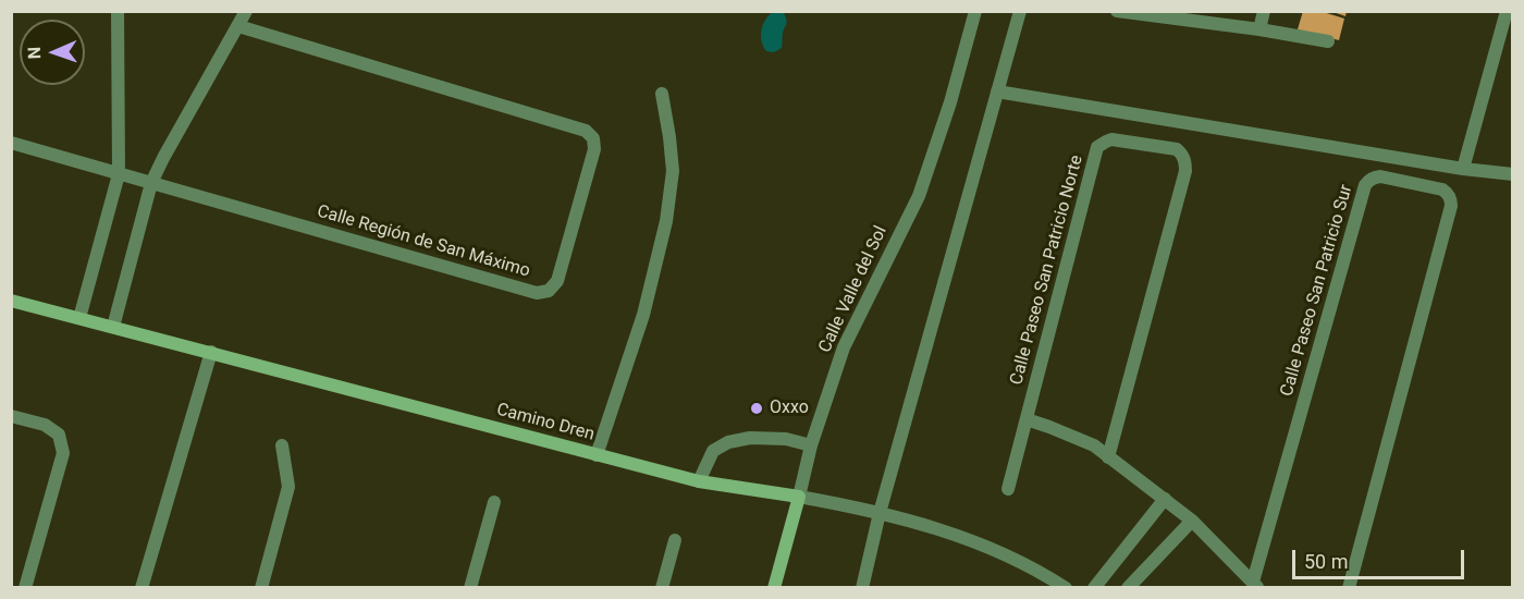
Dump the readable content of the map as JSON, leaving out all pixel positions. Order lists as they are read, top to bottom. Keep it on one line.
{"streets":{"street":["Calle Región de San Máximo","Calle Paseo San Patricio Norte","Calle Valle del Sol","Calle Paseo San Patricio Sur","Camino Dren"]},"crossings":[["Calle Valle del Sol","Camino Dren"]],"places":["Oxxo"],"scale_bar":"50 m","north":"left"}
